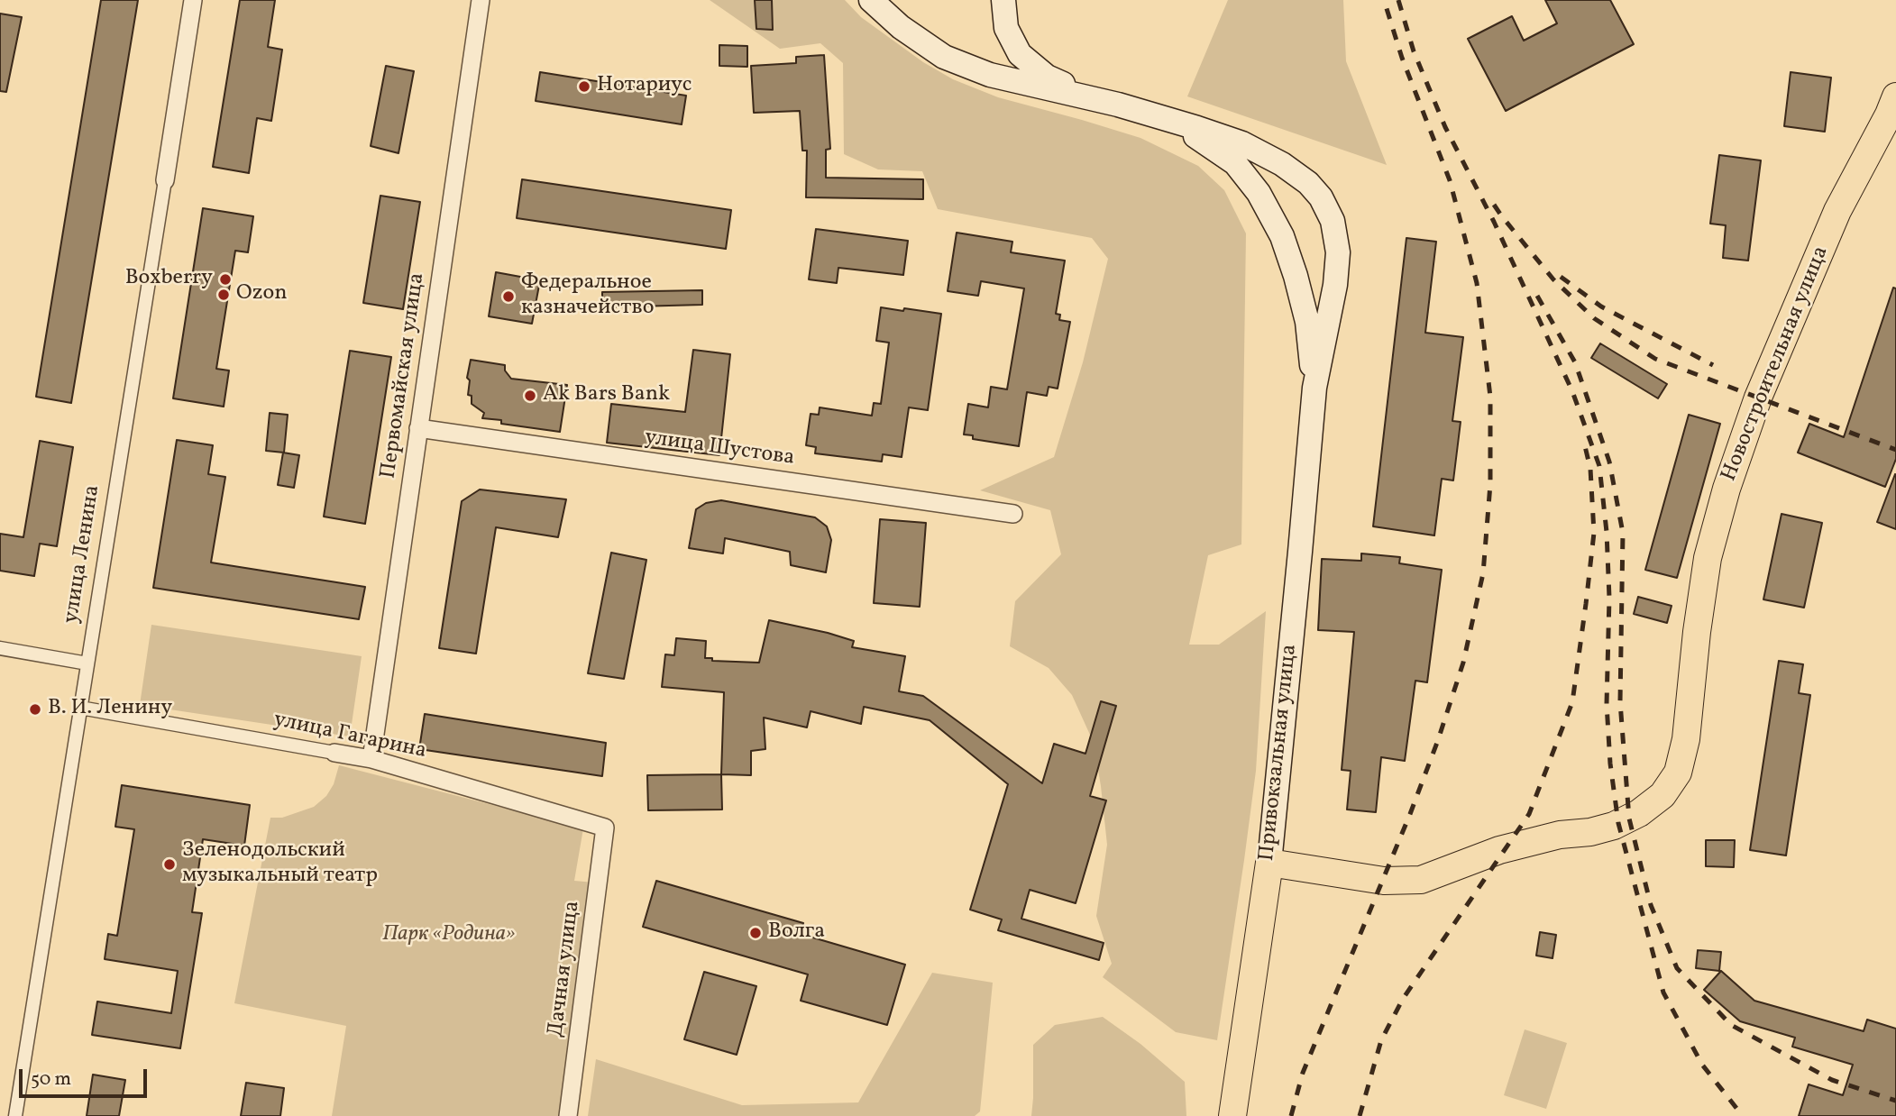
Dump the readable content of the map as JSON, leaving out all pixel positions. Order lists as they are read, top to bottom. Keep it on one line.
{"streets":{"main road":["Новостроительная улица","Привокзальная улица"],"street":["Первомайская улица","улица Шустова","улица Ленина","улица Гагарина","Дачная улица"]},"crossings":[["Новостроительная улица","Привокзальная улица"],["Первомайская улица","улица Шустова"],["Первомайская улица","улица Гагарина"],["улица Ленина","улица Гагарина"],["улица Гагарина","Дачная улица"]],"parks":["Парк «Родина»"],"places":["Нотариус","Boxberry","Ozon","Федеральное казначейство","Ak Bars Bank","В. И. Ленину","Зеленодольский музыкальный театр","Волга"],"scale_bar":"50 m"}
